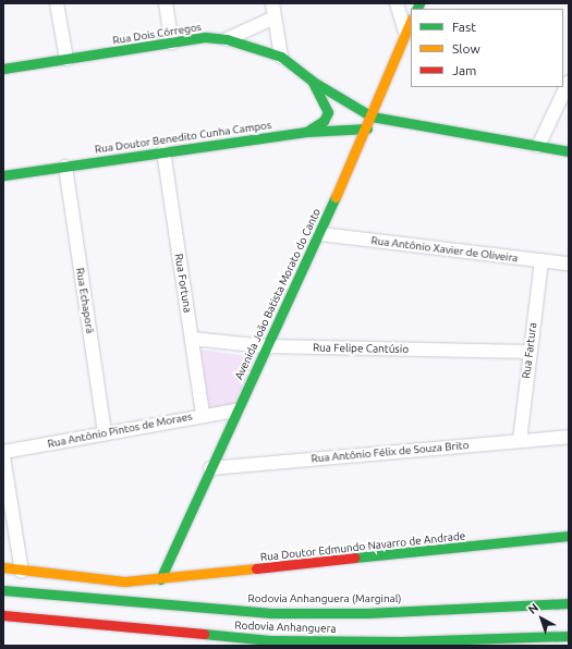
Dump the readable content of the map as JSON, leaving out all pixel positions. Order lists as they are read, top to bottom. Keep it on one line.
{"streets":{"main road":["Rua Dois Córregos","Rua Doutor Benedito Cunha Campos","Avenida João Batista Morato do Canto","Rua Doutor Edmundo Navarro de Andrade","Rodovia Anhanguera (Marginal)","Rodovia Anhanguera"],"street":["Rua Antônio Xavier de Oliveira","Rua Fortuna","Rua Echaporã","Rua Felipe Cantúsio","Rua Fartura","Rua Antônio Pintos de Moraes","Rua Antônio Félix de Souza Brito"]},"crossings":[["Rua Dois Córregos","Avenida João Batista Morato do Canto"],["Rua Doutor Benedito Cunha Campos","Rua Fortuna"],["Rua Doutor Benedito Cunha Campos","Avenida João Batista Morato do Canto"],["Rua Doutor Benedito Cunha Campos","Rua Echaporã"],["Rua Antônio Xavier de Oliveira","Avenida João Batista Morato do Canto"],["Rua Antônio Xavier de Oliveira","Rua Fartura"],["Rua Fortuna","Rua Felipe Cantúsio"],["Rua Fortuna","Rua Antônio Pintos de Moraes"],["Avenida João Batista Morato do Canto","Rua Felipe Cantúsio"],["Avenida João Batista Morato do Canto","Rua Antônio Pintos de Moraes"],["Avenida João Batista Morato do Canto","Rua Antônio Félix de Souza Brito"],["Avenida João Batista Morato do Canto","Rua Doutor Edmundo Navarro de Andrade"],["Rua Echaporã","Rua Antônio Pintos de Moraes"],["Rua Felipe Cantúsio","Rua Fartura"],["Rua Fartura","Rua Antônio Félix de Souza Brito"]],"legend":["Fast","Slow","Jam"],"north":"top left"}
